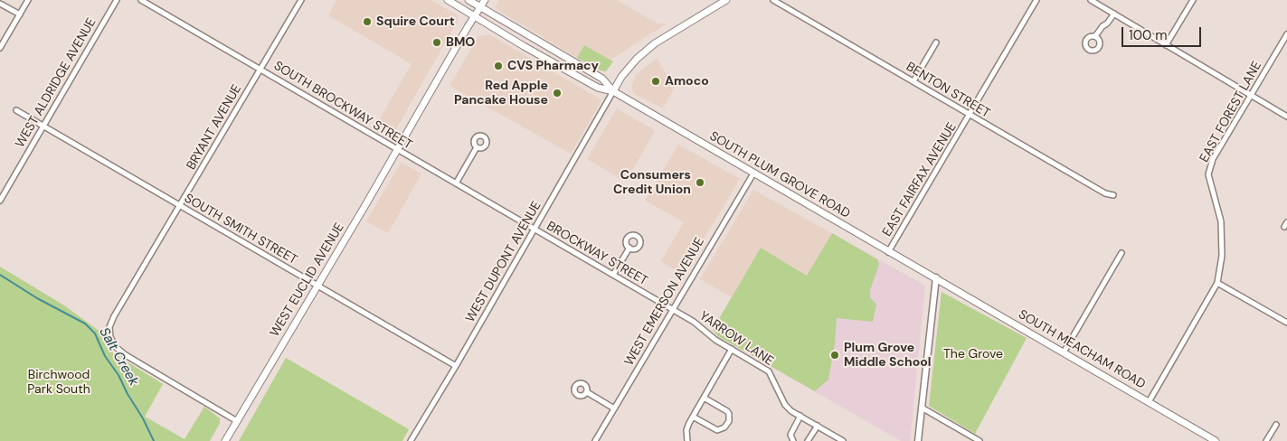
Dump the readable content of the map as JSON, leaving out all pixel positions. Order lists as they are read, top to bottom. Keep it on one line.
{"streets":{"main road":["SOUTH PLUM GROVE ROAD","WEST EUCLID AVENUE","SOUTH MEACHAM ROAD"],"street":["WEST ALDRIDGE AVENUE","BENTON STREET","SOUTH BROCKWAY STREET","EAST FOREST LANE","BRYANT AVENUE","EAST FAIRFAX AVENUE","SOUTH SMITH STREET","BROCKWAY STREET","WEST DUPONT AVENUE","WEST EMERSON AVENUE","YARROW LANE"]},"crossings":[["WEST ALDRIDGE AVENUE","SOUTH SMITH STREET"],["BENTON STREET","EAST FAIRFAX AVENUE"],["SOUTH BROCKWAY STREET","BRYANT AVENUE"],["SOUTH BROCKWAY STREET","BROCKWAY STREET"],["SOUTH BROCKWAY STREET","WEST DUPONT AVENUE"],["SOUTH BROCKWAY STREET","WEST EUCLID AVENUE"],["EAST FOREST LANE","SOUTH MEACHAM ROAD"],["BRYANT AVENUE","SOUTH SMITH STREET"],["BRYANT AVENUE","WEST EUCLID AVENUE"],["SOUTH PLUM GROVE ROAD","EAST FAIRFAX AVENUE"],["SOUTH PLUM GROVE ROAD","WEST DUPONT AVENUE"],["SOUTH PLUM GROVE ROAD","WEST EUCLID AVENUE"],["SOUTH PLUM GROVE ROAD","WEST EMERSON AVENUE"],["SOUTH PLUM GROVE ROAD","SOUTH MEACHAM ROAD"],["SOUTH SMITH STREET","WEST DUPONT AVENUE"],["SOUTH SMITH STREET","WEST EUCLID AVENUE"],["BROCKWAY STREET","WEST DUPONT AVENUE"],["BROCKWAY STREET","WEST EMERSON AVENUE"],["BROCKWAY STREET","YARROW LANE"],["WEST EMERSON AVENUE","YARROW LANE"]],"water":["Salt Creek"],"parks":["The Grove","Birchwood Park South"],"places":["Squire Court","BMO","CVS Pharmacy","Amoco","Red Apple Pancake House","Consumers Credit Union","Plum Grove Middle School"],"scale_bar":"100 m"}
